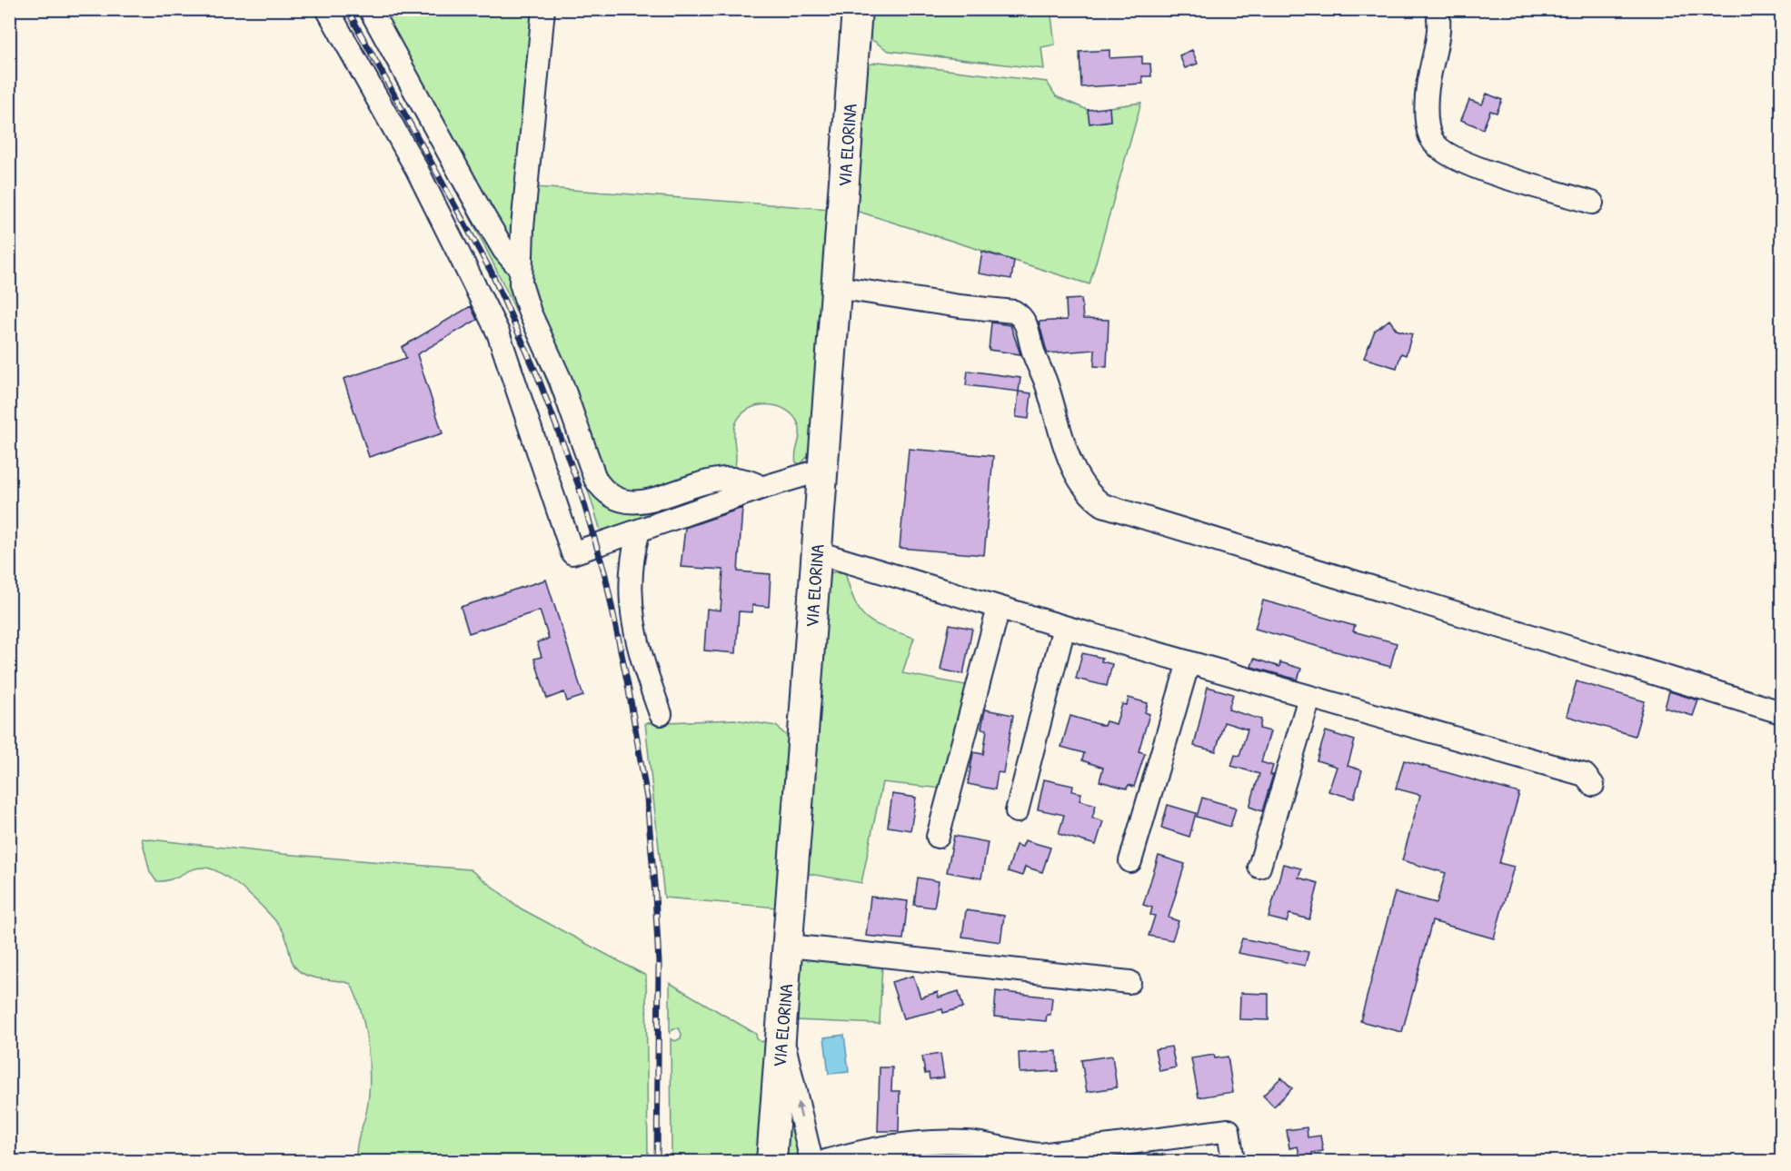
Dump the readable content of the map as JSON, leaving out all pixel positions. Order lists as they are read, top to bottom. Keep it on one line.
{"streets":{"main road":["VIA ELORINA"]}}
